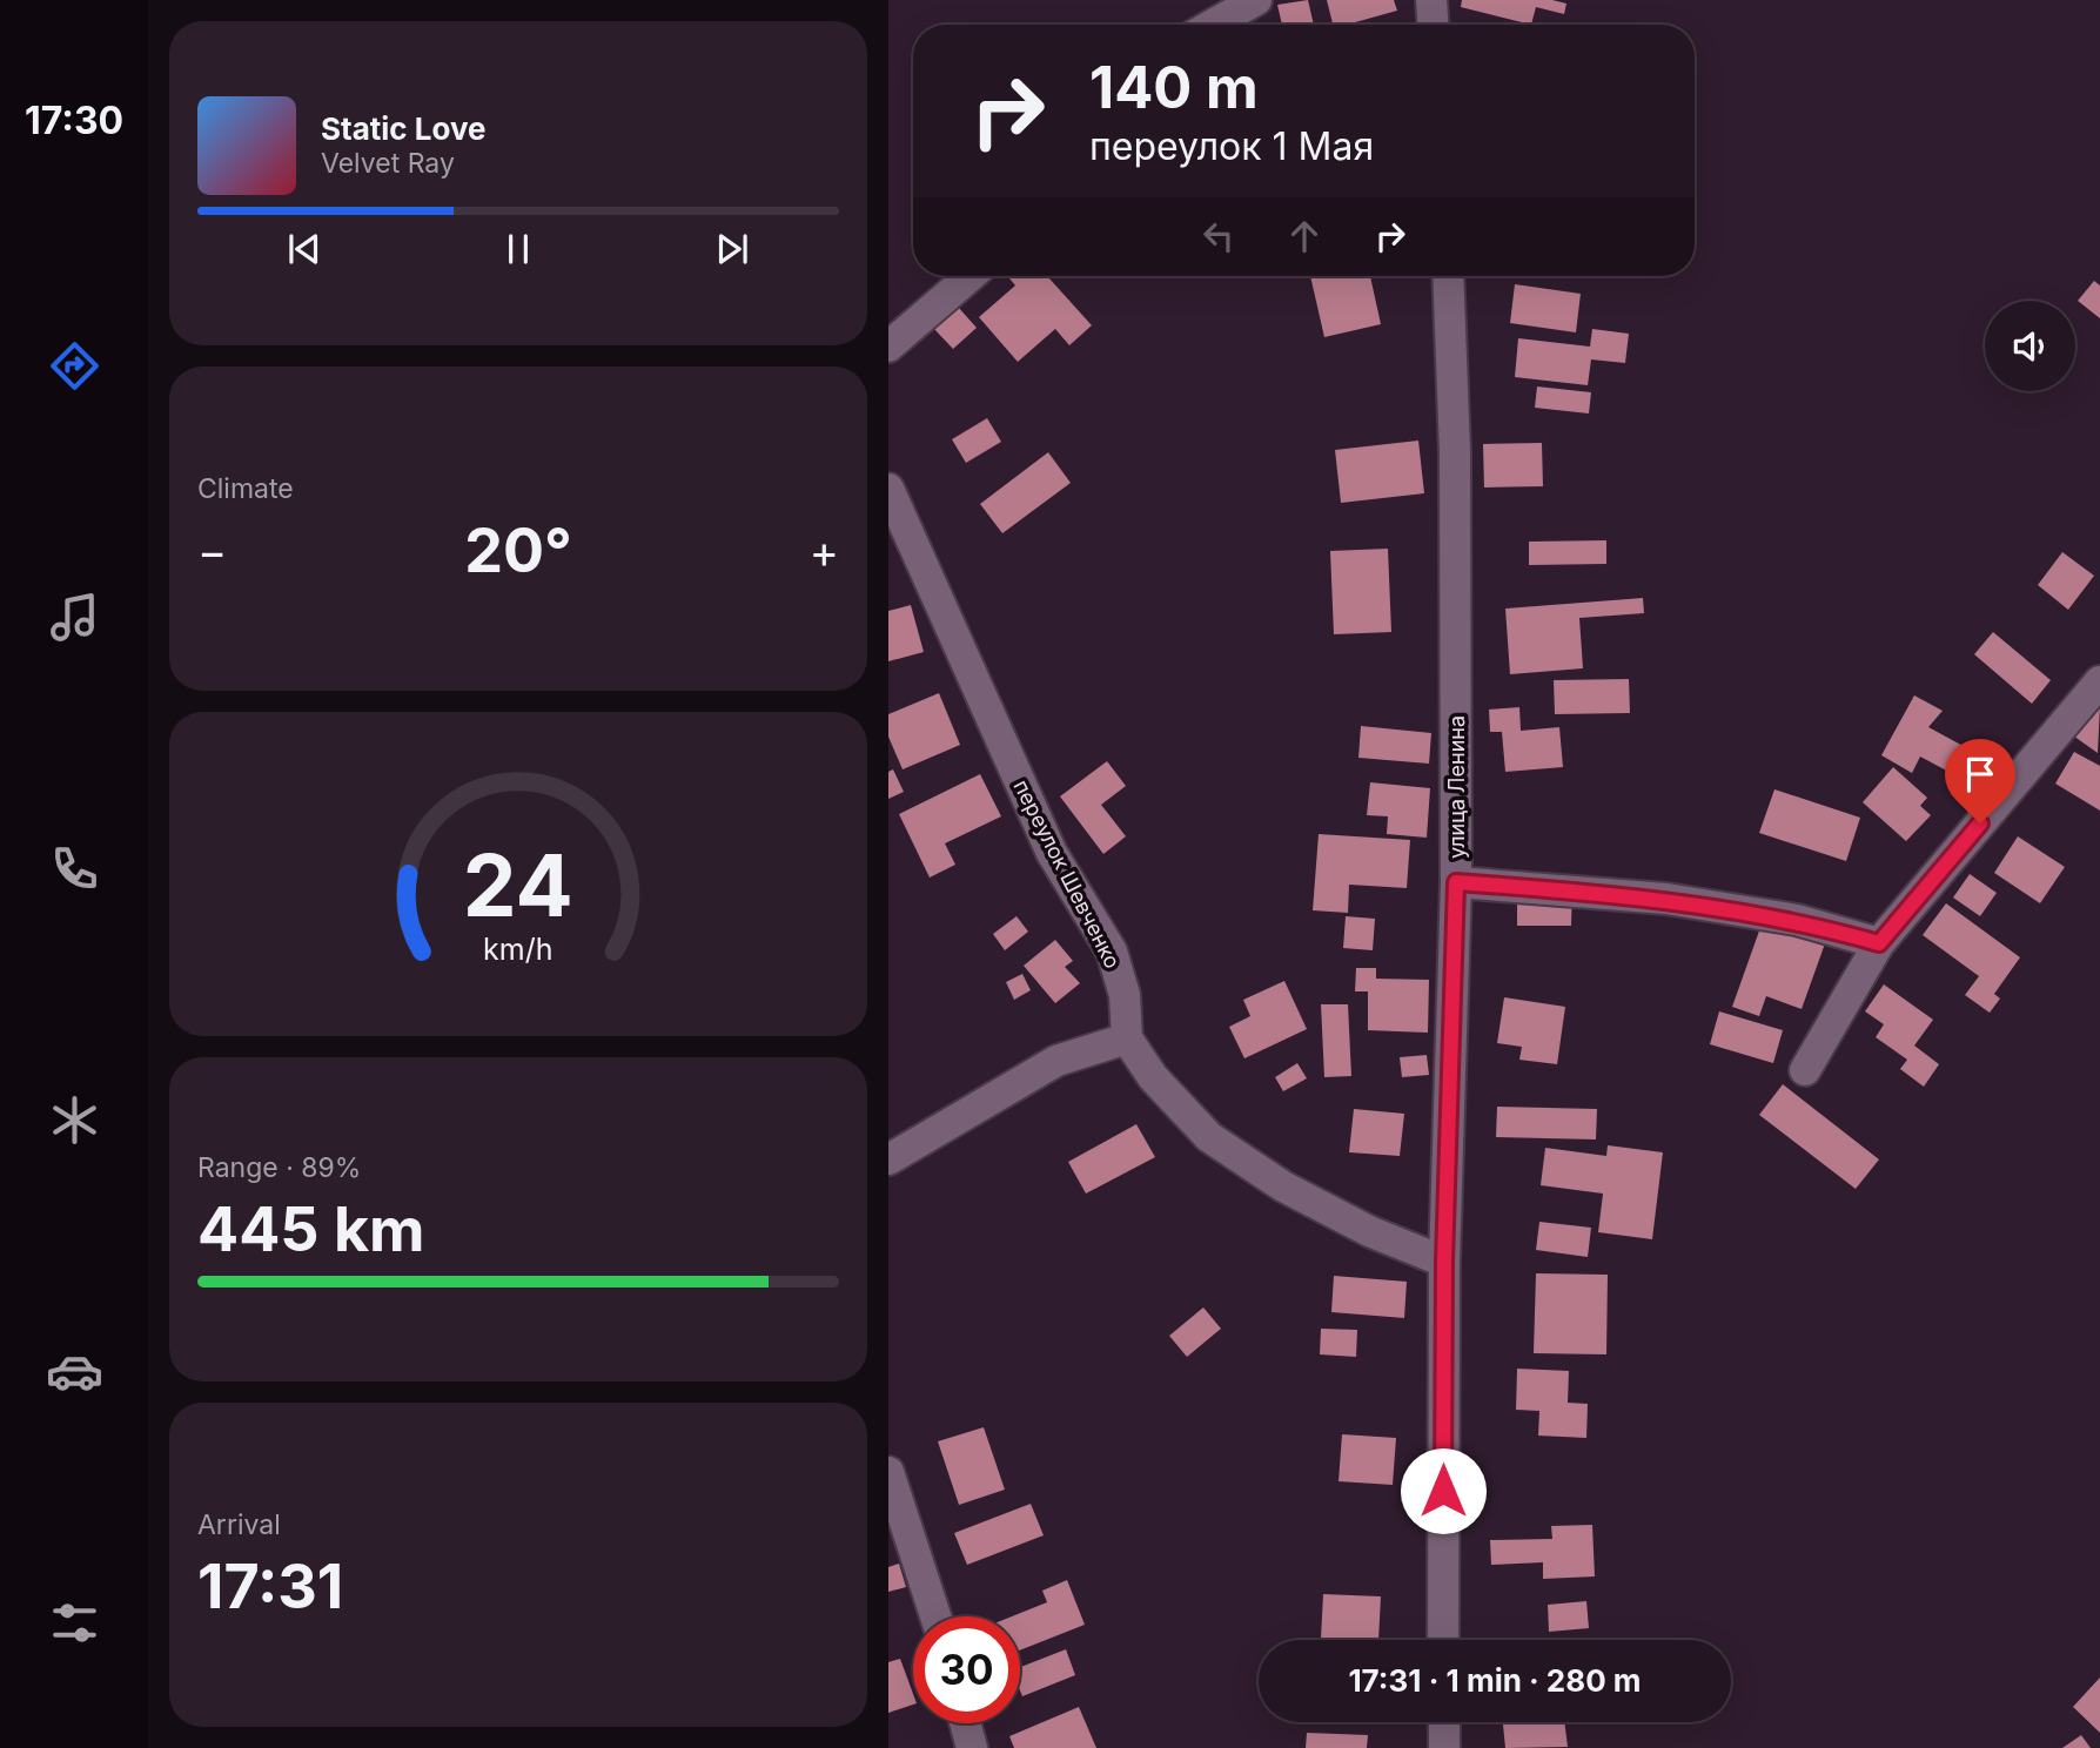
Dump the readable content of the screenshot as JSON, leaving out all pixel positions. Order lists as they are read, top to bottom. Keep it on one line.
{"streets":{"street":["улица Ленина","переулок Шевченко"]},"page":{"tabs":"17:30","turn":["140 m","переулок 1 Мая"],"song":["Static Love","Velvet Ray"],"tile":["Climate",["Range · 89%","445 km"],["Arrival","17:31"]],"heat":["−","20°","+"],"limit":"30","trip":"17:31 · 1 min · 280 m","gauge":["24","km/h"]}}
